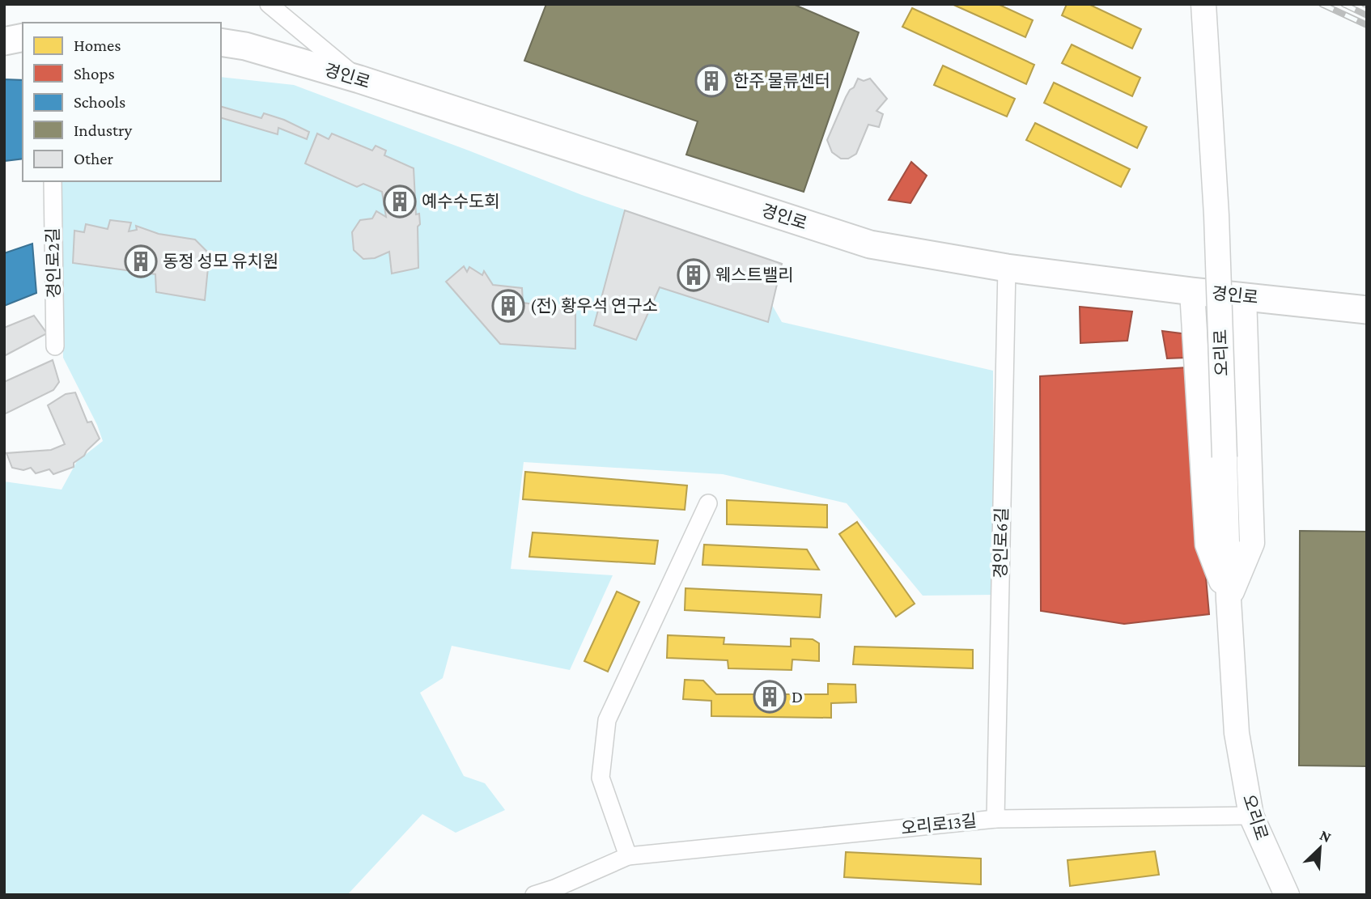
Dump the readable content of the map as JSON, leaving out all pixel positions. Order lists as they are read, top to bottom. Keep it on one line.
{"streets":{"main road":["경인로","오리로"],"street":["경인로2길","경인로6길","오리로13길"]},"crossings":[["경인로","오리로"],["경인로","경인로6길"],["오리로","오리로13길"],["경인로6길","오리로13길"]],"places":{"building":["한주 물류센터","예수수도회","동정 성모 유치원","웨스트밸리","(전) 황우석 연구소","D"]},"legend":["Homes","Shops","Schools","Industry","Other"],"north":"top right"}
